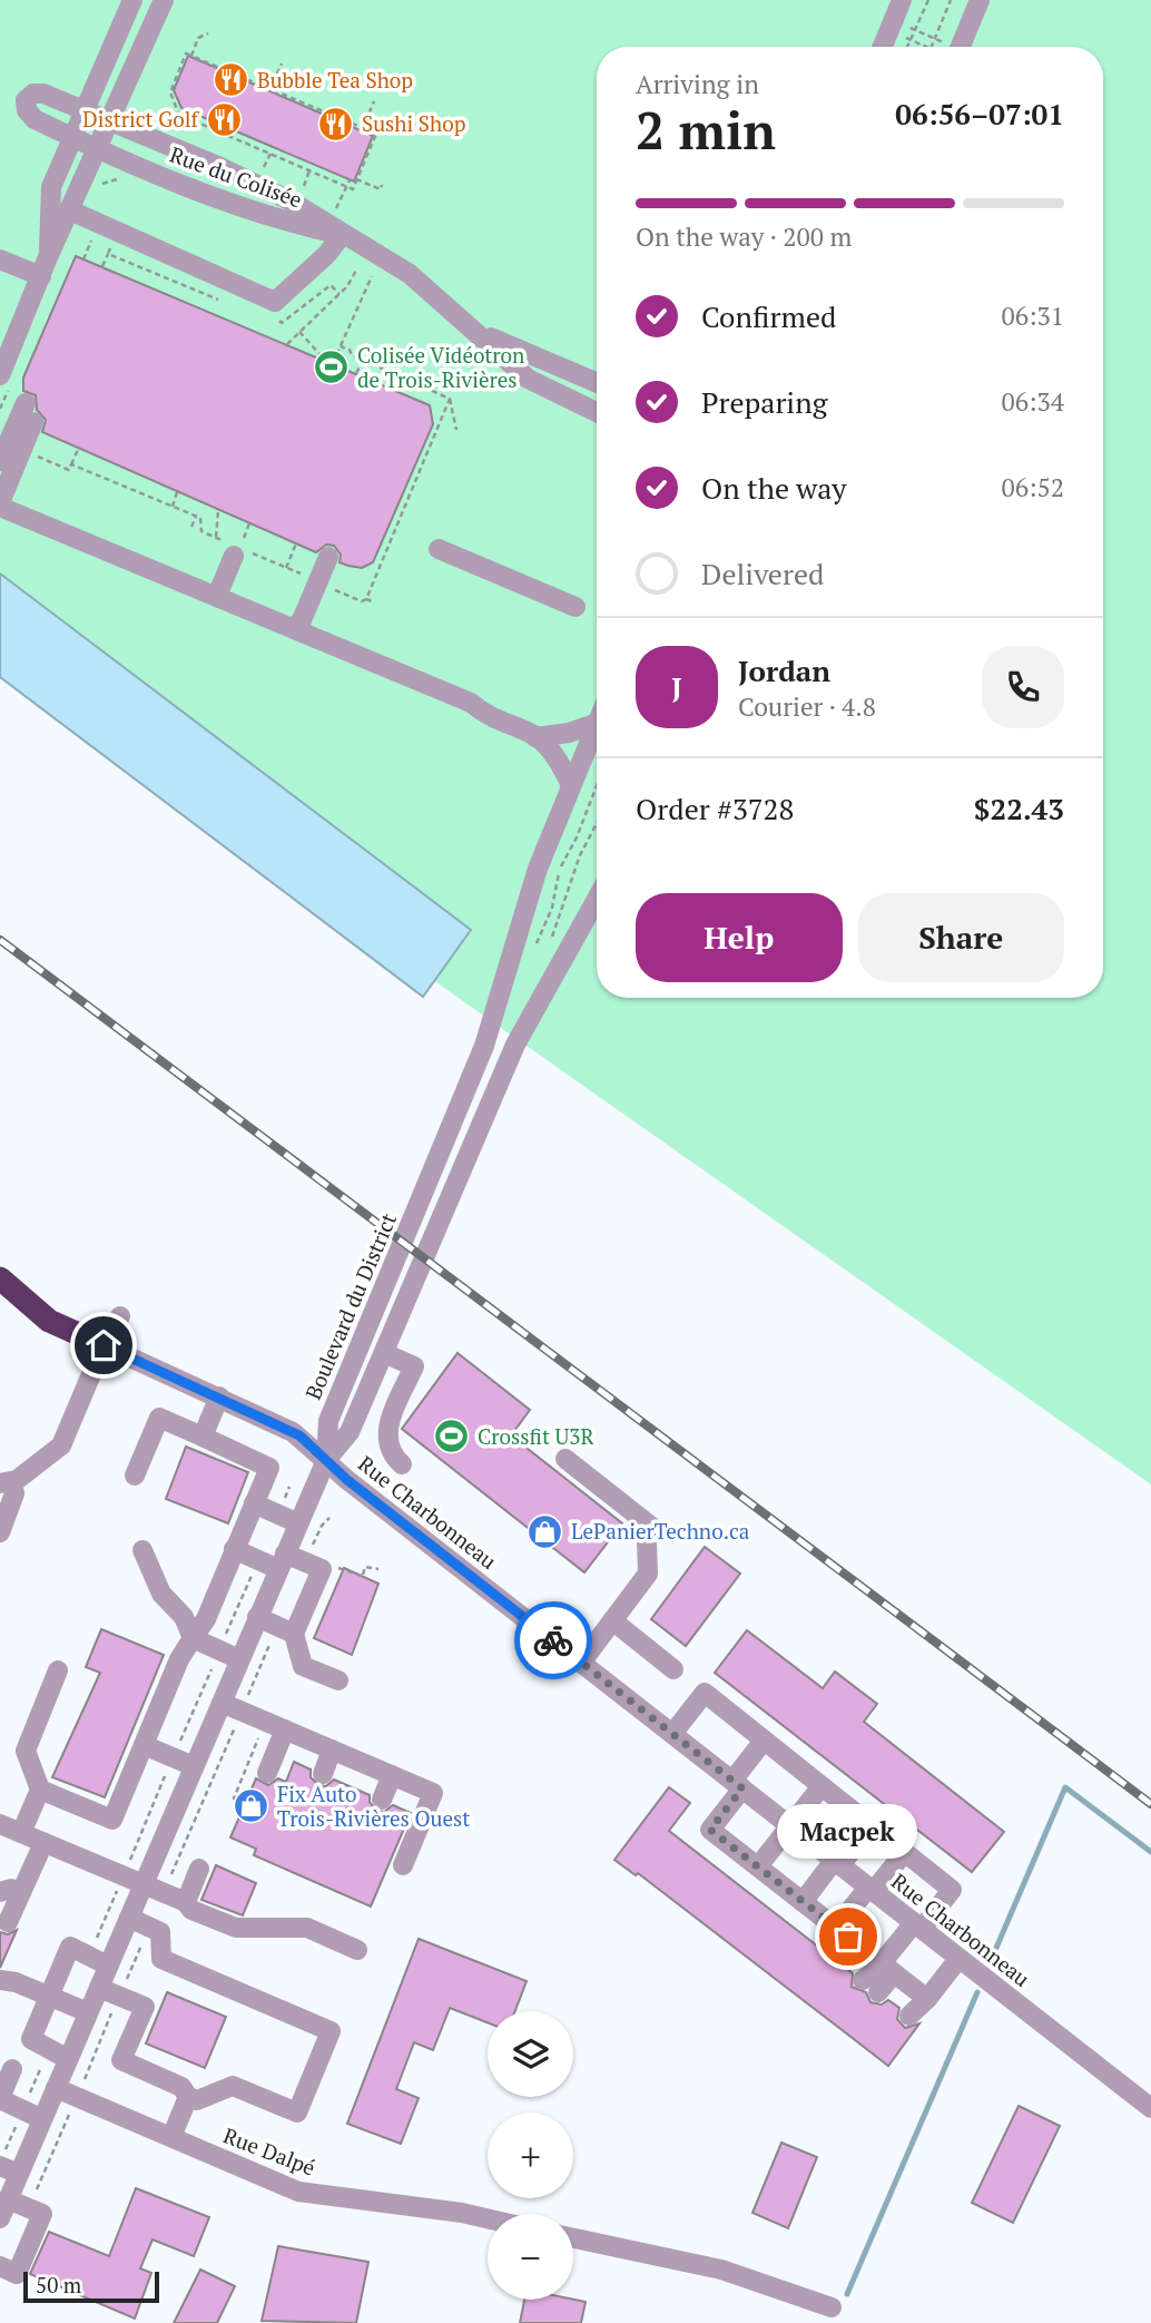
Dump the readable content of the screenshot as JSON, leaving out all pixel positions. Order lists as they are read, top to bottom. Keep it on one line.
{"streets":{"street":["Rue du Colisée","Boulevard du District","Rue Charbonneau","Rue Dalpé"]},"crossings":[["Boulevard du District","Rue Charbonneau"],["Rue Charbonneau","Rue Dalpé"]],"places":{"restaurant":["Bubble Tea Shop","District Golf","Sushi Shop"],"sports":["Colisée Vidéotron de Trois-Rivières","Crossfit U3R"],"shop":["LePanierTechno.ca","Fix Auto Trois-Rivières Ouest"],"other":["Macpek"]},"scale_bar":"50 m","page":{"heading":["2 min","Arriving in","06:56–07:01"],"panel":["Jordan","Courier · 4.8","Order #3728","$22.43"],"bar":"On the way · 200 m","list":[["Confirmed","06:31"],["Preparing","06:34"],["On the way","06:52"],"Delivered"],"round":"J","buttons":["Help","Share"],"bubble":"Macpek","map_buttons":["+","−"],"scale":"50 m"}}
